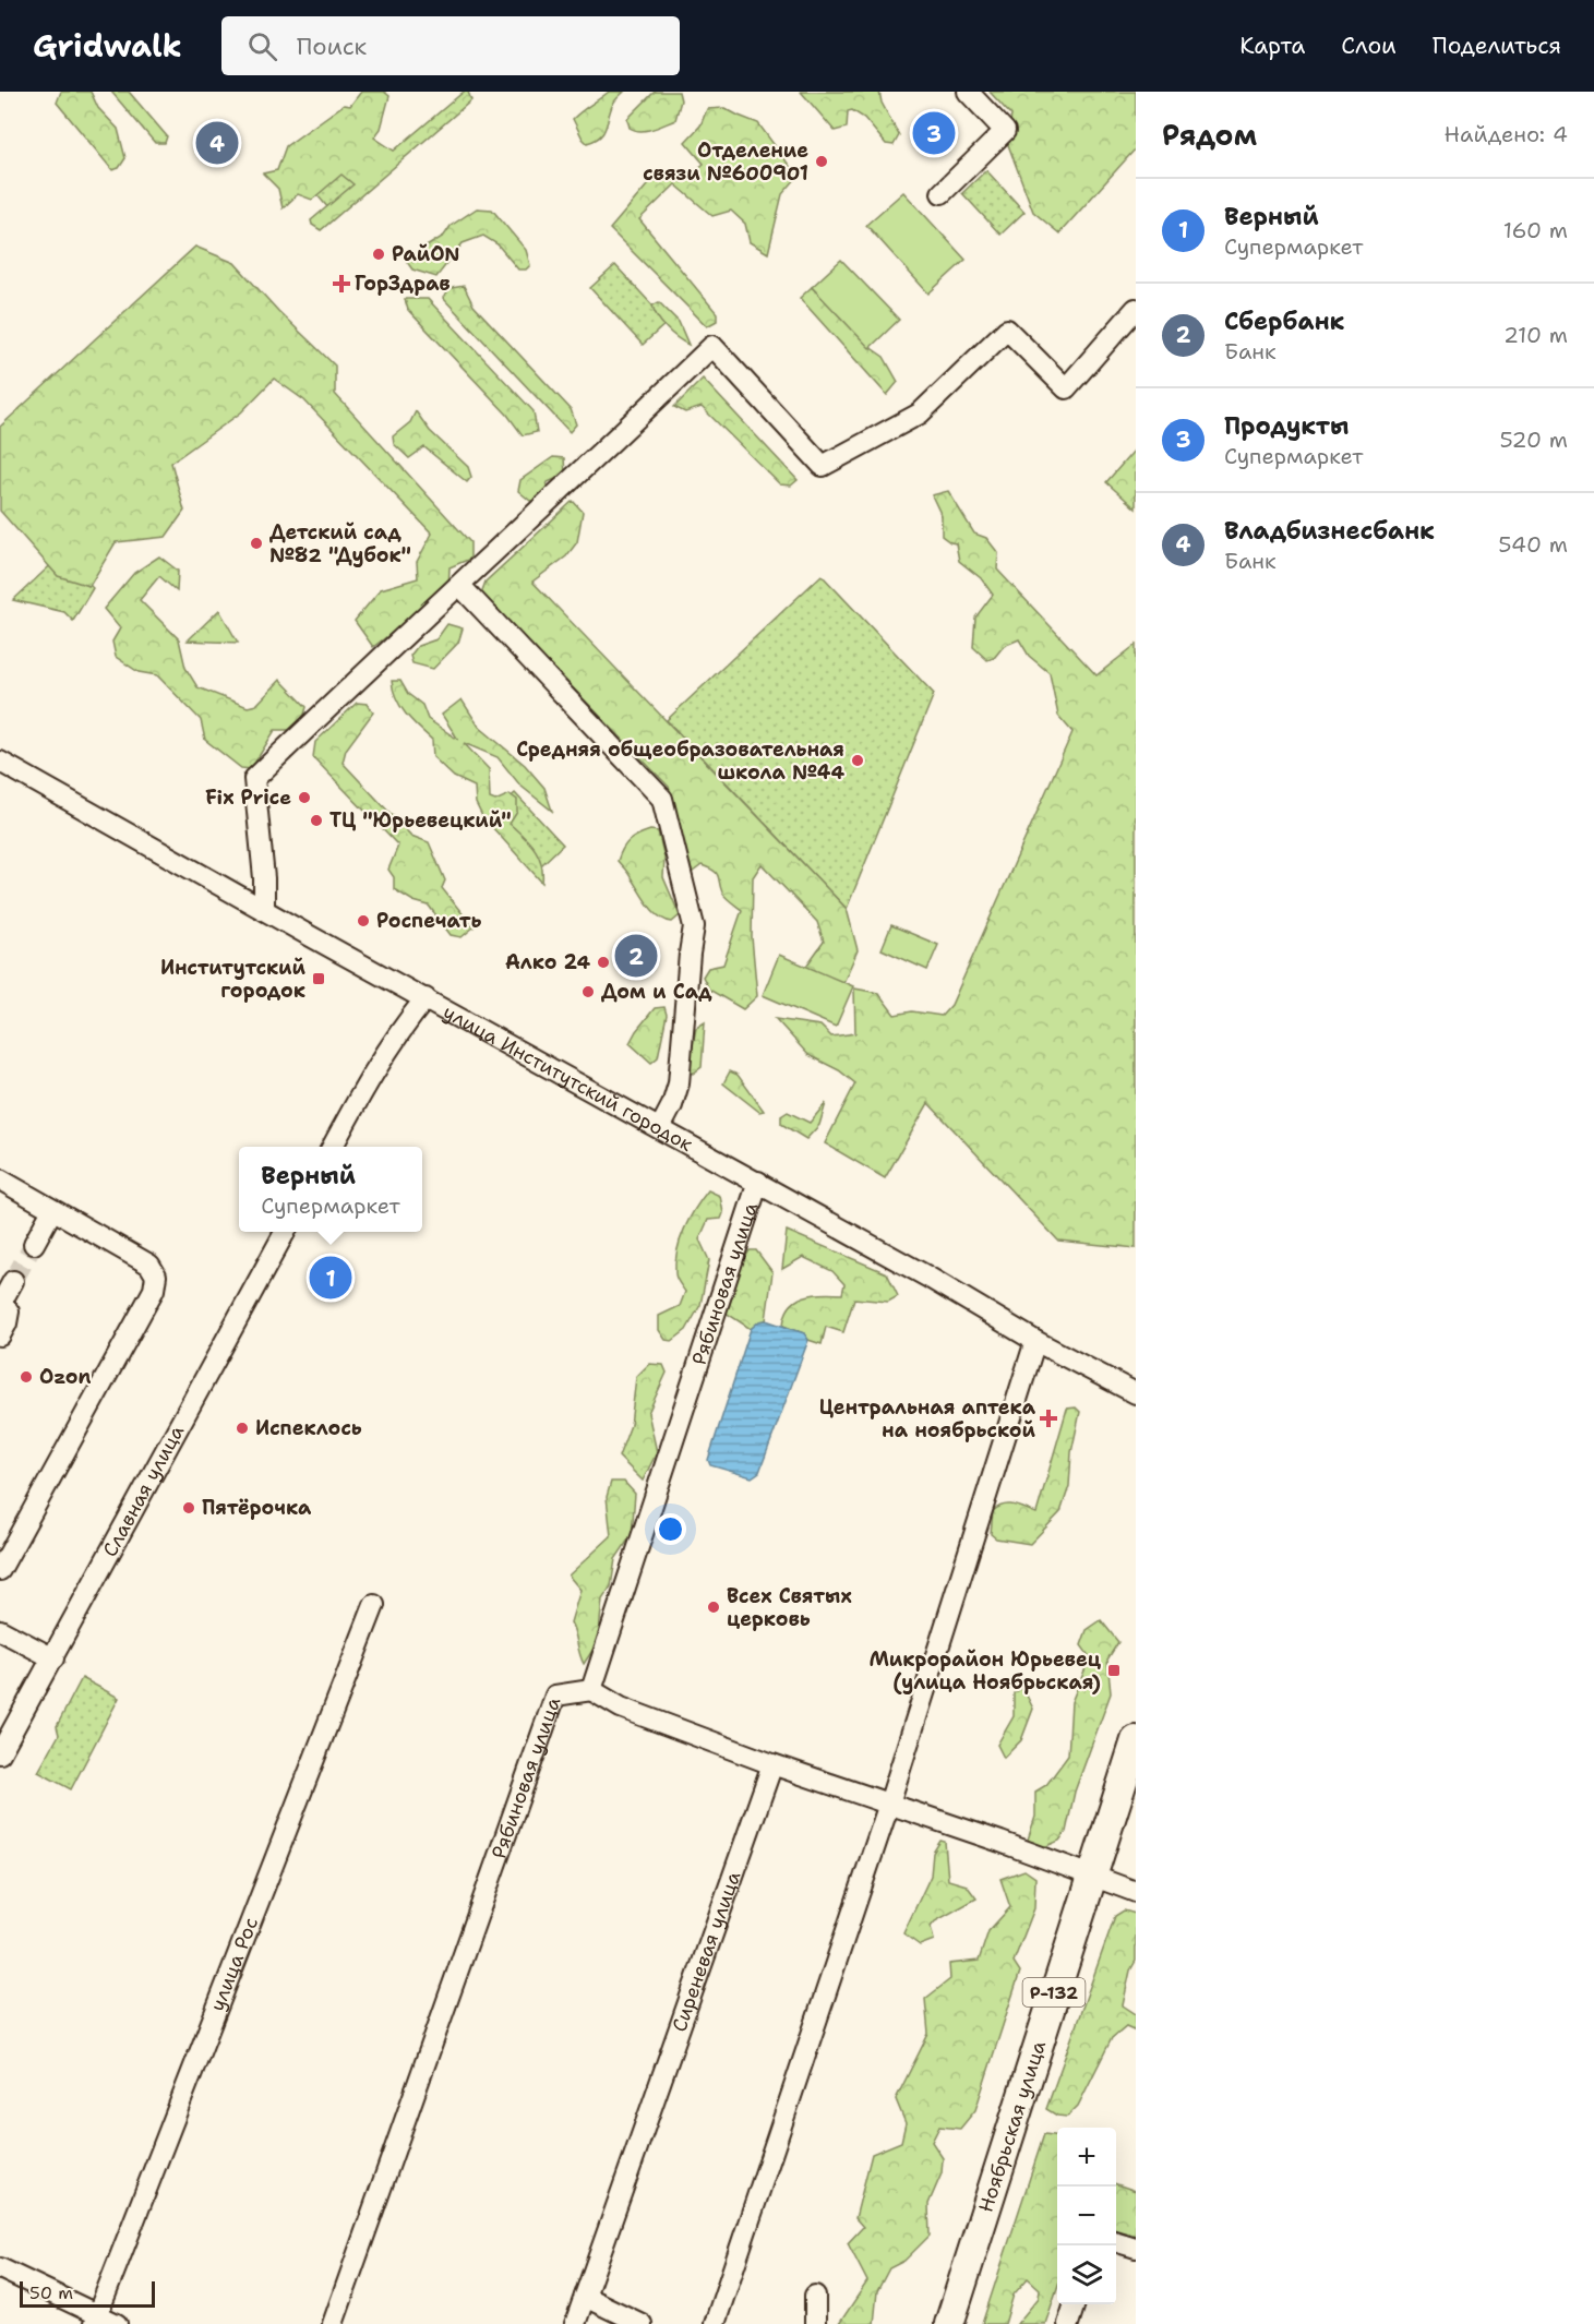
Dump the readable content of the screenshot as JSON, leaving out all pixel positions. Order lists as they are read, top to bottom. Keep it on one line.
{"streets":{"highway":["Р-132","Ноябрьская улица"],"street":["улица Институтский городок","Рябиновая улица","Славная улица","Сиреневая улица","улица Рос"]},"crossings":[["улица Институтский городок","Рябиновая улица"]],"places":{"other":["Отделение связи №600901","РайON","Детский сад №82 \"Дубок\"","Средняя общеобразовательная школа №44","Fix Price","ТЦ \"Юрьевецкий\"","Роспечать","Алко 24","Дом и Сад","Ozon","Испеклось","Пятёрочка","Всех Святых церковь"],"health":["ГорЗдрав","Центральная аптека на ноябрьской"],"transit":["Институтский городок","Микрорайон Юрьевец (улица Ноябрьская)"]},"scale_bar":"50 m","page":{"header":"Gridwalk","search":"Поиск","nav":["Карта","Слои","Поделиться"],"heading":["Рядом","Найдено: 4"],"pins":["3","4","2","1"],"list":[{"mark":"1","name":"Верный","note":"Супермаркет","value":"160 m"},{"mark":"2","name":"Сбербанк","note":"Банк","value":"210 m"},{"mark":"3","name":"Продукты","note":"Супермаркет","value":"520 m"},{"mark":"4","name":"Владбизнесбанк","note":"Банк","value":"540 m"}],"popup":["Верный","Супермаркет"],"map_buttons":["+","−"],"scale":"50 m"}}
